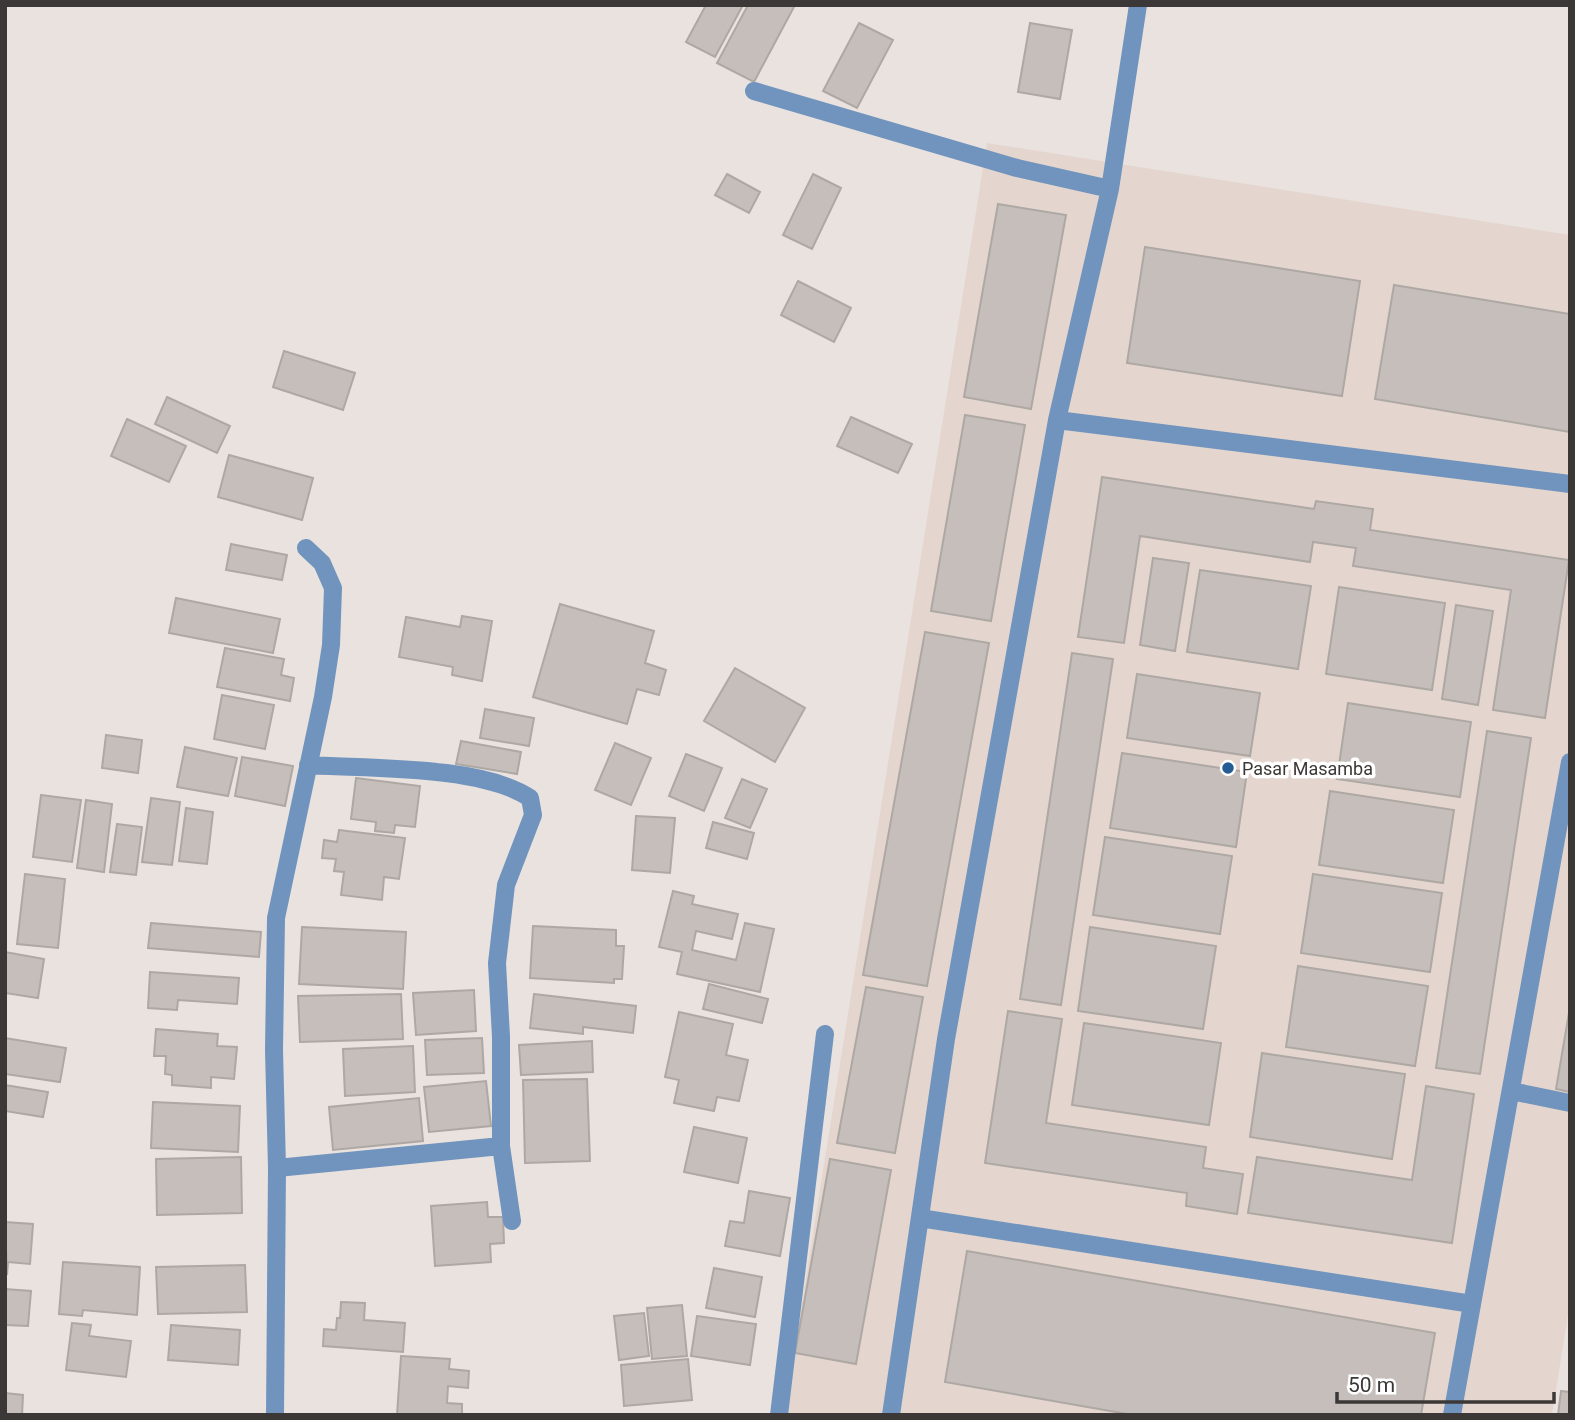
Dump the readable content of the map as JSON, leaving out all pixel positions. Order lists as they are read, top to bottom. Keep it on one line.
{"places":["Pasar Masamba"],"scale_bar":"50 m"}
